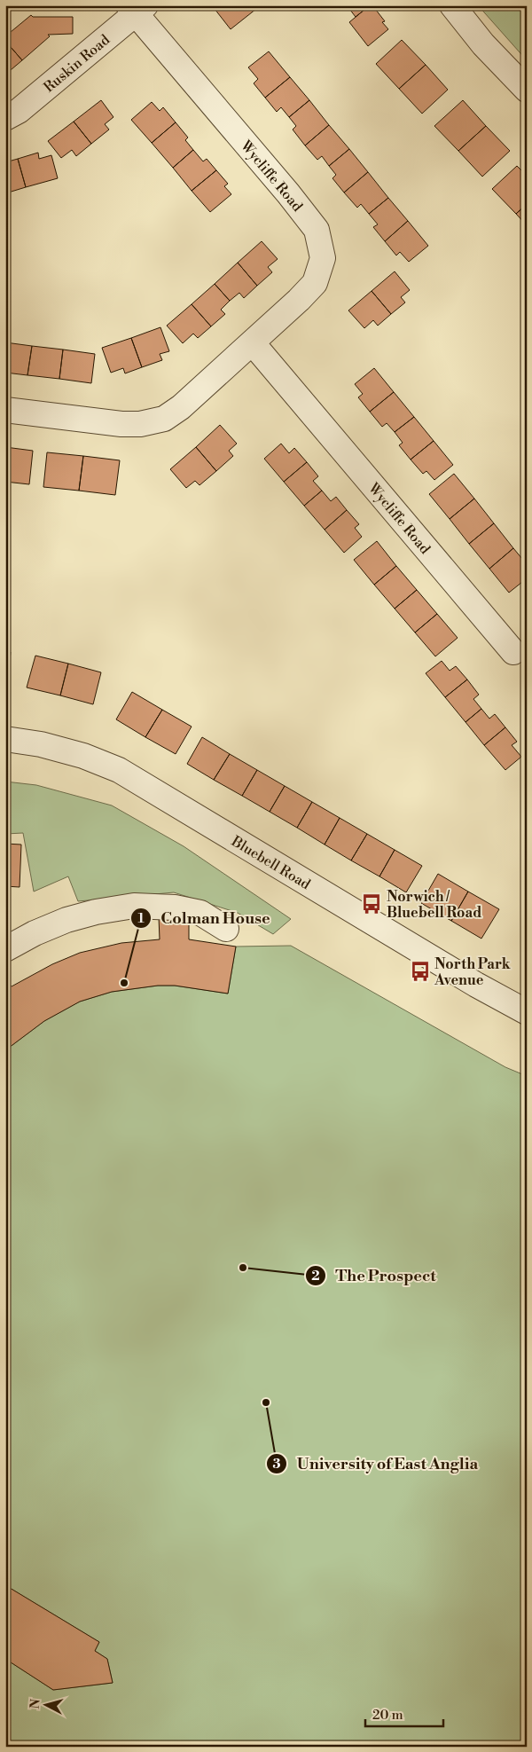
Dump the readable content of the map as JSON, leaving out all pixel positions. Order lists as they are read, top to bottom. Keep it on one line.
{"streets":{"street":["Ruskin Road","Wycliffe Road","Bluebell Road"]},"crossings":[["Ruskin Road","Wycliffe Road"]],"places":{"bus stop":["Norwich / Bluebell Road","North Park Avenue"],"other":["Colman House","The Prospect","University of East Anglia"]},"scale_bar":"20 m","north":"left"}
